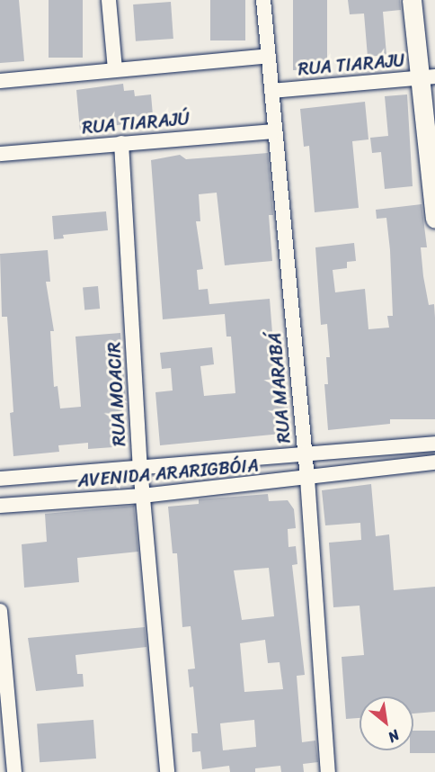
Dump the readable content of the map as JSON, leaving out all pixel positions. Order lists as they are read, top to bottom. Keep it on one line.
{"streets":{"street":["RUA TIARAJU","RUA TIARAJÚ","RUA MARABÁ","RUA MOACIR","AVENIDA ARARIGBÓIA"]},"crossings":[["RUA TIARAJU","RUA MARABÁ"],["RUA TIARAJÚ","RUA MARABÁ"],["RUA TIARAJÚ","RUA MOACIR"],["RUA MARABÁ","AVENIDA ARARIGBÓIA"],["RUA MOACIR","AVENIDA ARARIGBÓIA"]],"north":"bottom right"}
